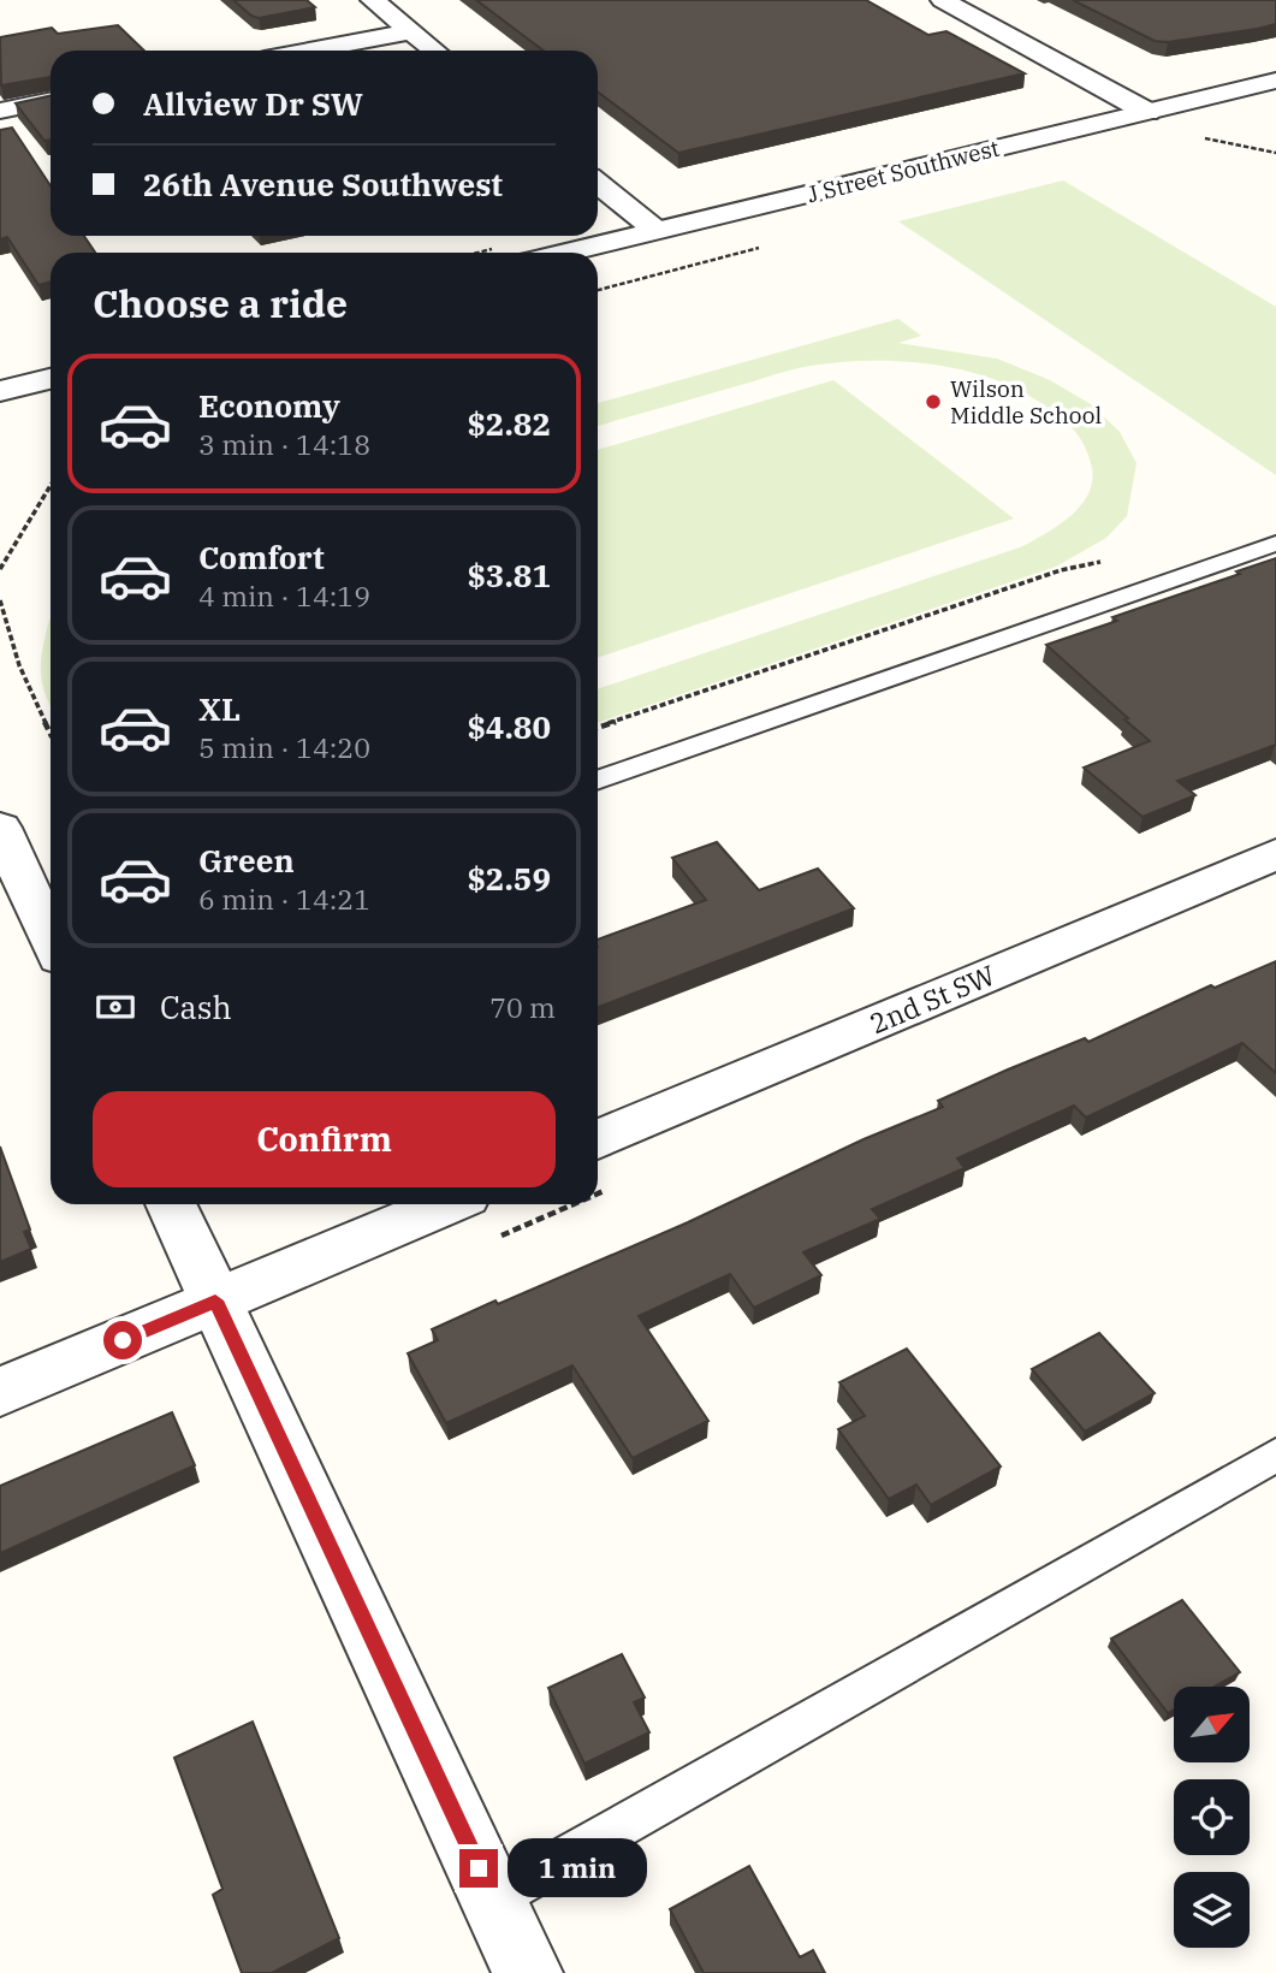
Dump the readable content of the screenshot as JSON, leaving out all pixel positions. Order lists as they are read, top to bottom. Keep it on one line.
{"streets":{"street":["J Street Southwest","2nd St SW"]},"places":["Wilson Middle School"],"north":"top right","page":{"banner":["Allview Dr SW","26th Avenue Southwest"],"heading":"Choose a ride","list":[{"name":"Economy","note":"3 min · 14:18","value":"$2.82"},{"name":"Comfort","note":"4 min · 14:19","value":"$3.81"},{"name":"XL","note":"5 min · 14:20","value":"$4.80"},{"name":"Green","note":"6 min · 14:21","value":"$2.59"}],"pay":["Cash","70 m"],"buttons":"Confirm","bubble":"1 min"}}
